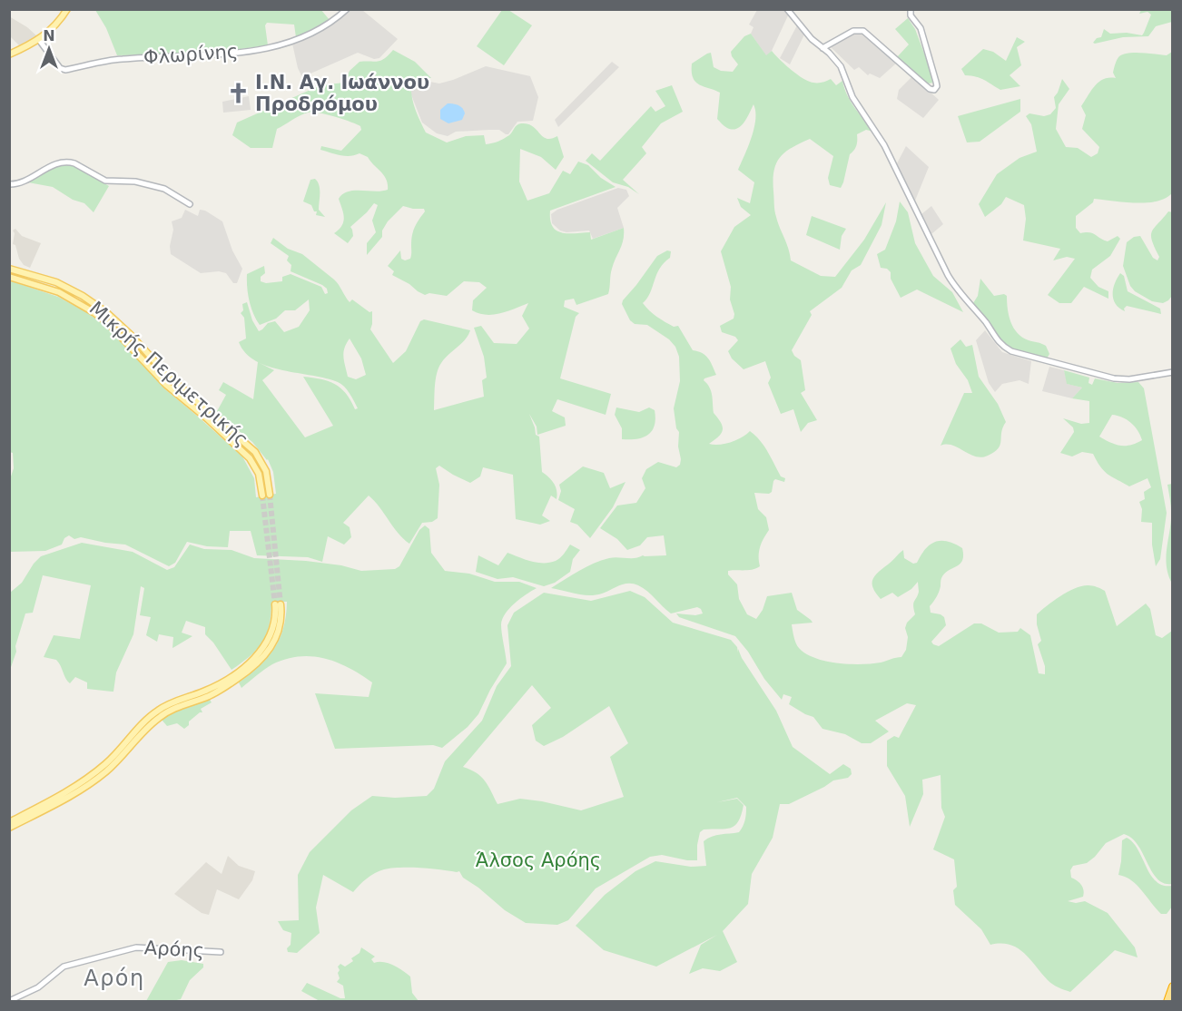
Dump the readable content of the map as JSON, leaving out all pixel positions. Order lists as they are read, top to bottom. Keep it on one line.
{"streets":{"main road":["Μικρής Περιμετρικής"],"street":["Φλωρίνης","Αρόης"]},"districts":["Αρόη"],"parks":["Άλσος Αρόης"],"places":{"church":["Ι.Ν. Αγ. Ιωάννου Προδρόμου"]},"north":"top"}
